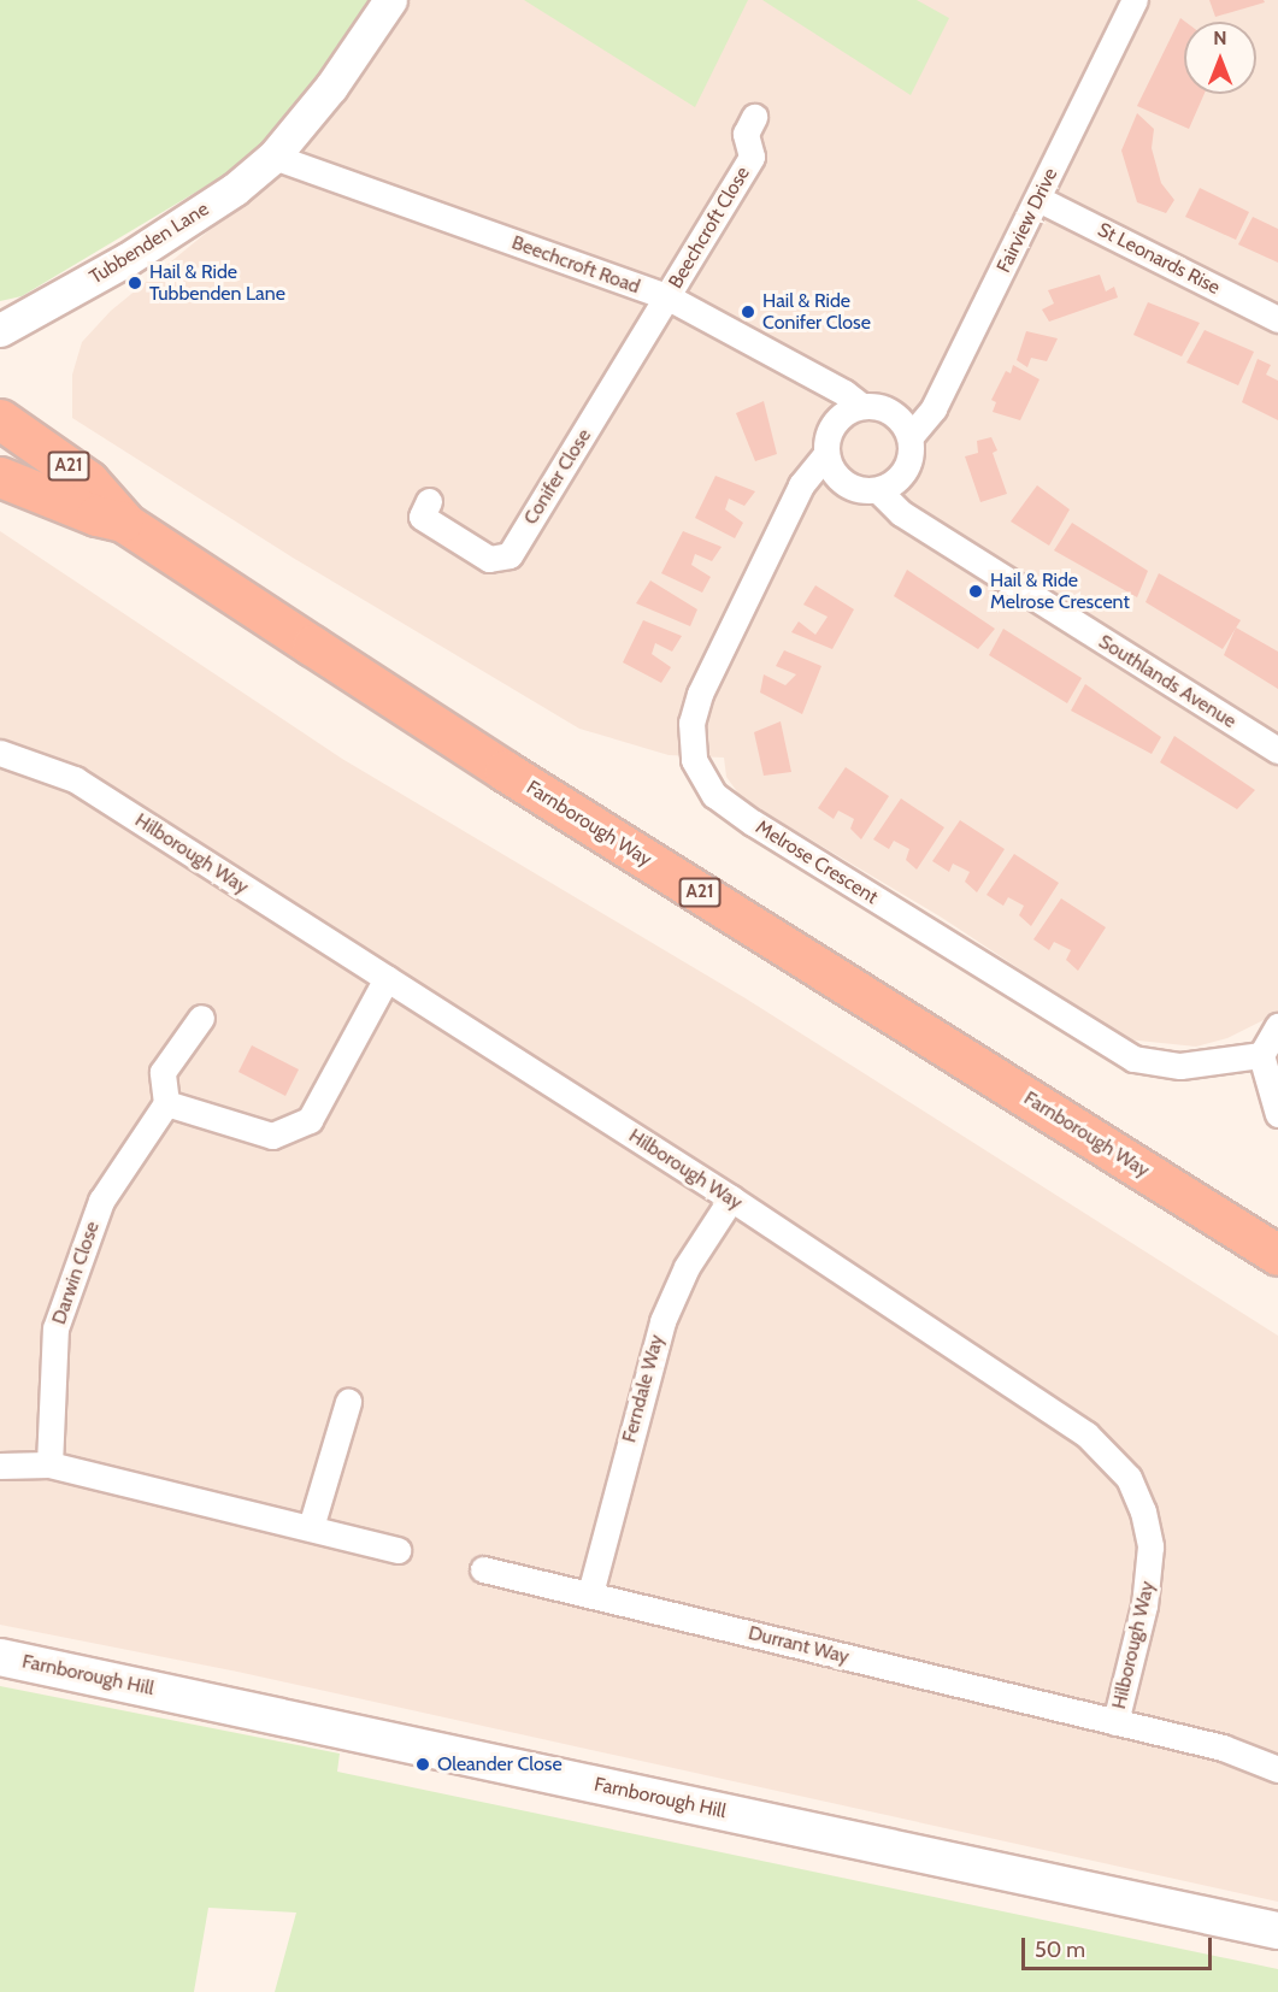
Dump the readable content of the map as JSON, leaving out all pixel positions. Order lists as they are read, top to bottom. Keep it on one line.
{"streets":{"highway":["A21","Farnborough Way"],"main road":["Farnborough Hill"],"street":["Fairview Drive","Beechcroft Close","Tubbenden Lane","St Leonards Rise","Beechcroft Road","Conifer Close","Southlands Avenue","Hilborough Way","Melrose Crescent","Darwin Close","Ferndale Way","Durrant Way"]},"crossings":[["Fairview Drive","St Leonards Rise"],["Fairview Drive","Beechcroft Road"],["Fairview Drive","Southlands Avenue"],["Fairview Drive","Melrose Crescent"],["Beechcroft Close","Beechcroft Road"],["Beechcroft Close","Conifer Close"],["Tubbenden Lane","Beechcroft Road"],["Beechcroft Road","Conifer Close"],["Beechcroft Road","Southlands Avenue"],["Beechcroft Road","Melrose Crescent"],["Southlands Avenue","Melrose Crescent"],["Hilborough Way","Ferndale Way"],["Hilborough Way","Durrant Way"],["Ferndale Way","Durrant Way"]],"places":["Hail & Ride Tubbenden Lane","Hail & Ride Conifer Close","Hail & Ride Melrose Crescent","Oleander Close"],"scale_bar":"50 m","north":"top"}
